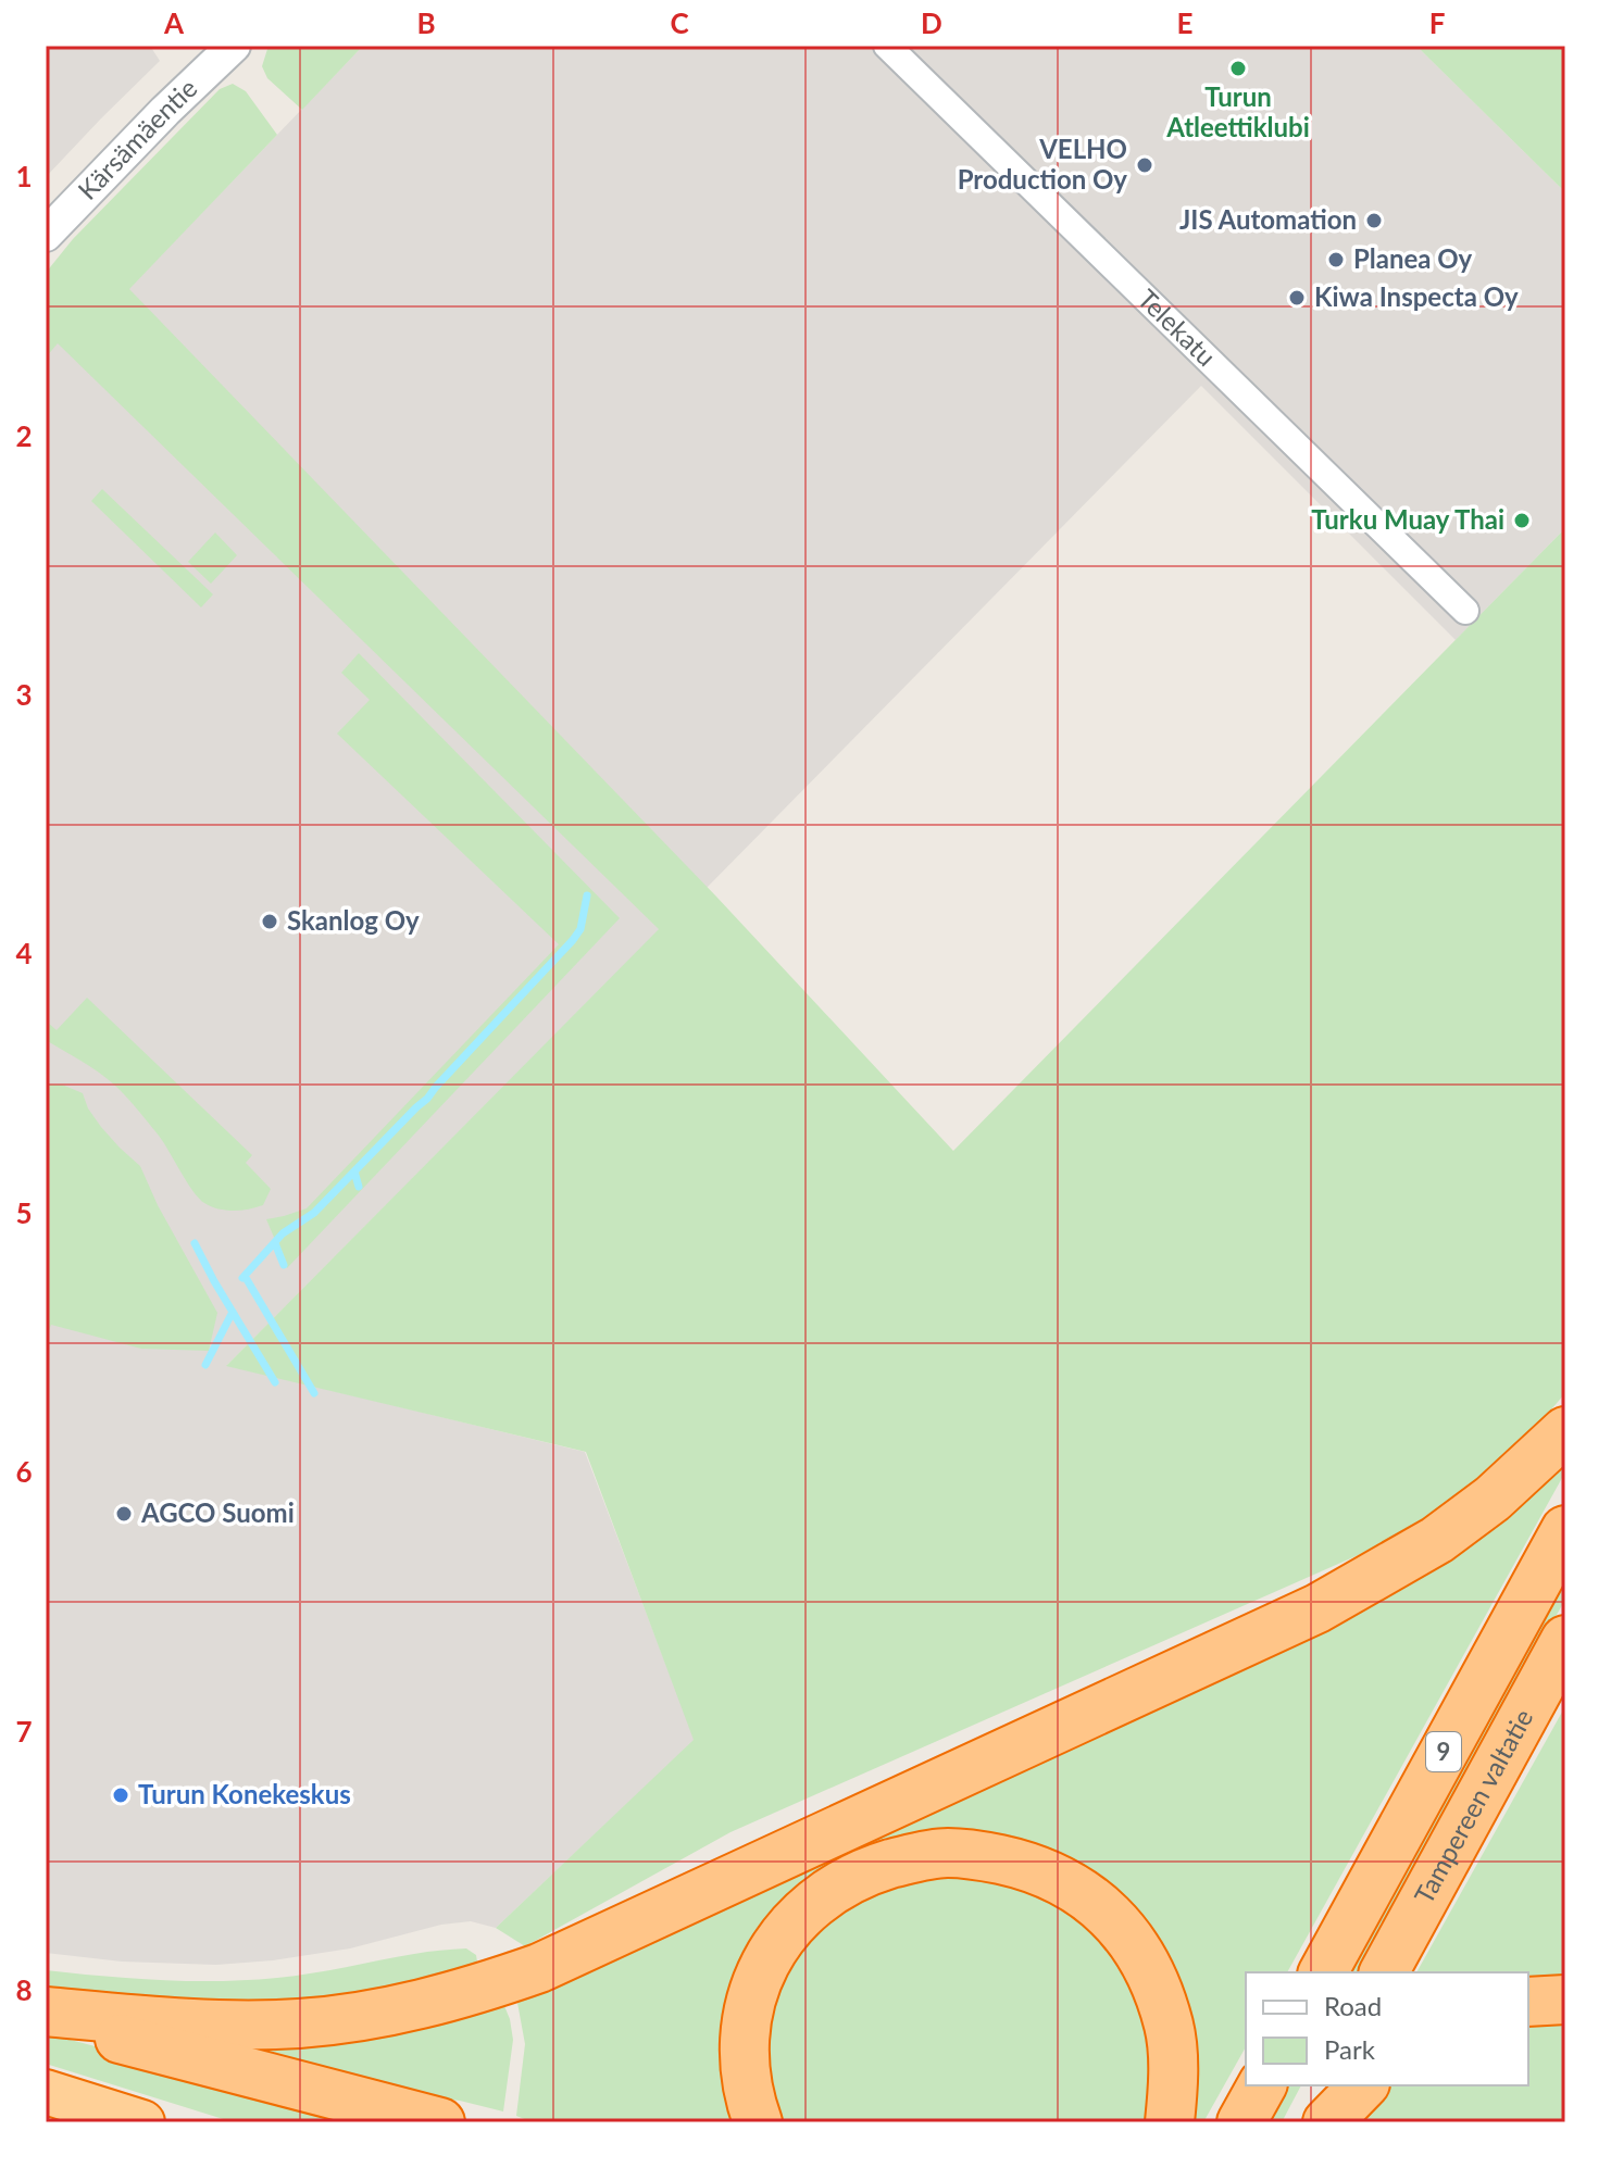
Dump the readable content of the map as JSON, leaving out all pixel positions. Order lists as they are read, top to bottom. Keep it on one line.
{"streets":{"highway":["9","Tampereen valtatie"],"street":["Kärsämäentie","Telekatu"]},"places":["Turun Atleettiklubi","VELHO Production Oy","JIS Automation","Planea Oy","Kiwa Inspecta Oy","Turku Muay Thai","Skanlog Oy","AGCO Suomi","Turun Konekeskus"],"legend":["Road","Park"],"grid":{"columns":["A","B","C","D","E","F"],"rows":["1","2","3","4","5","6","7","8"]}}
